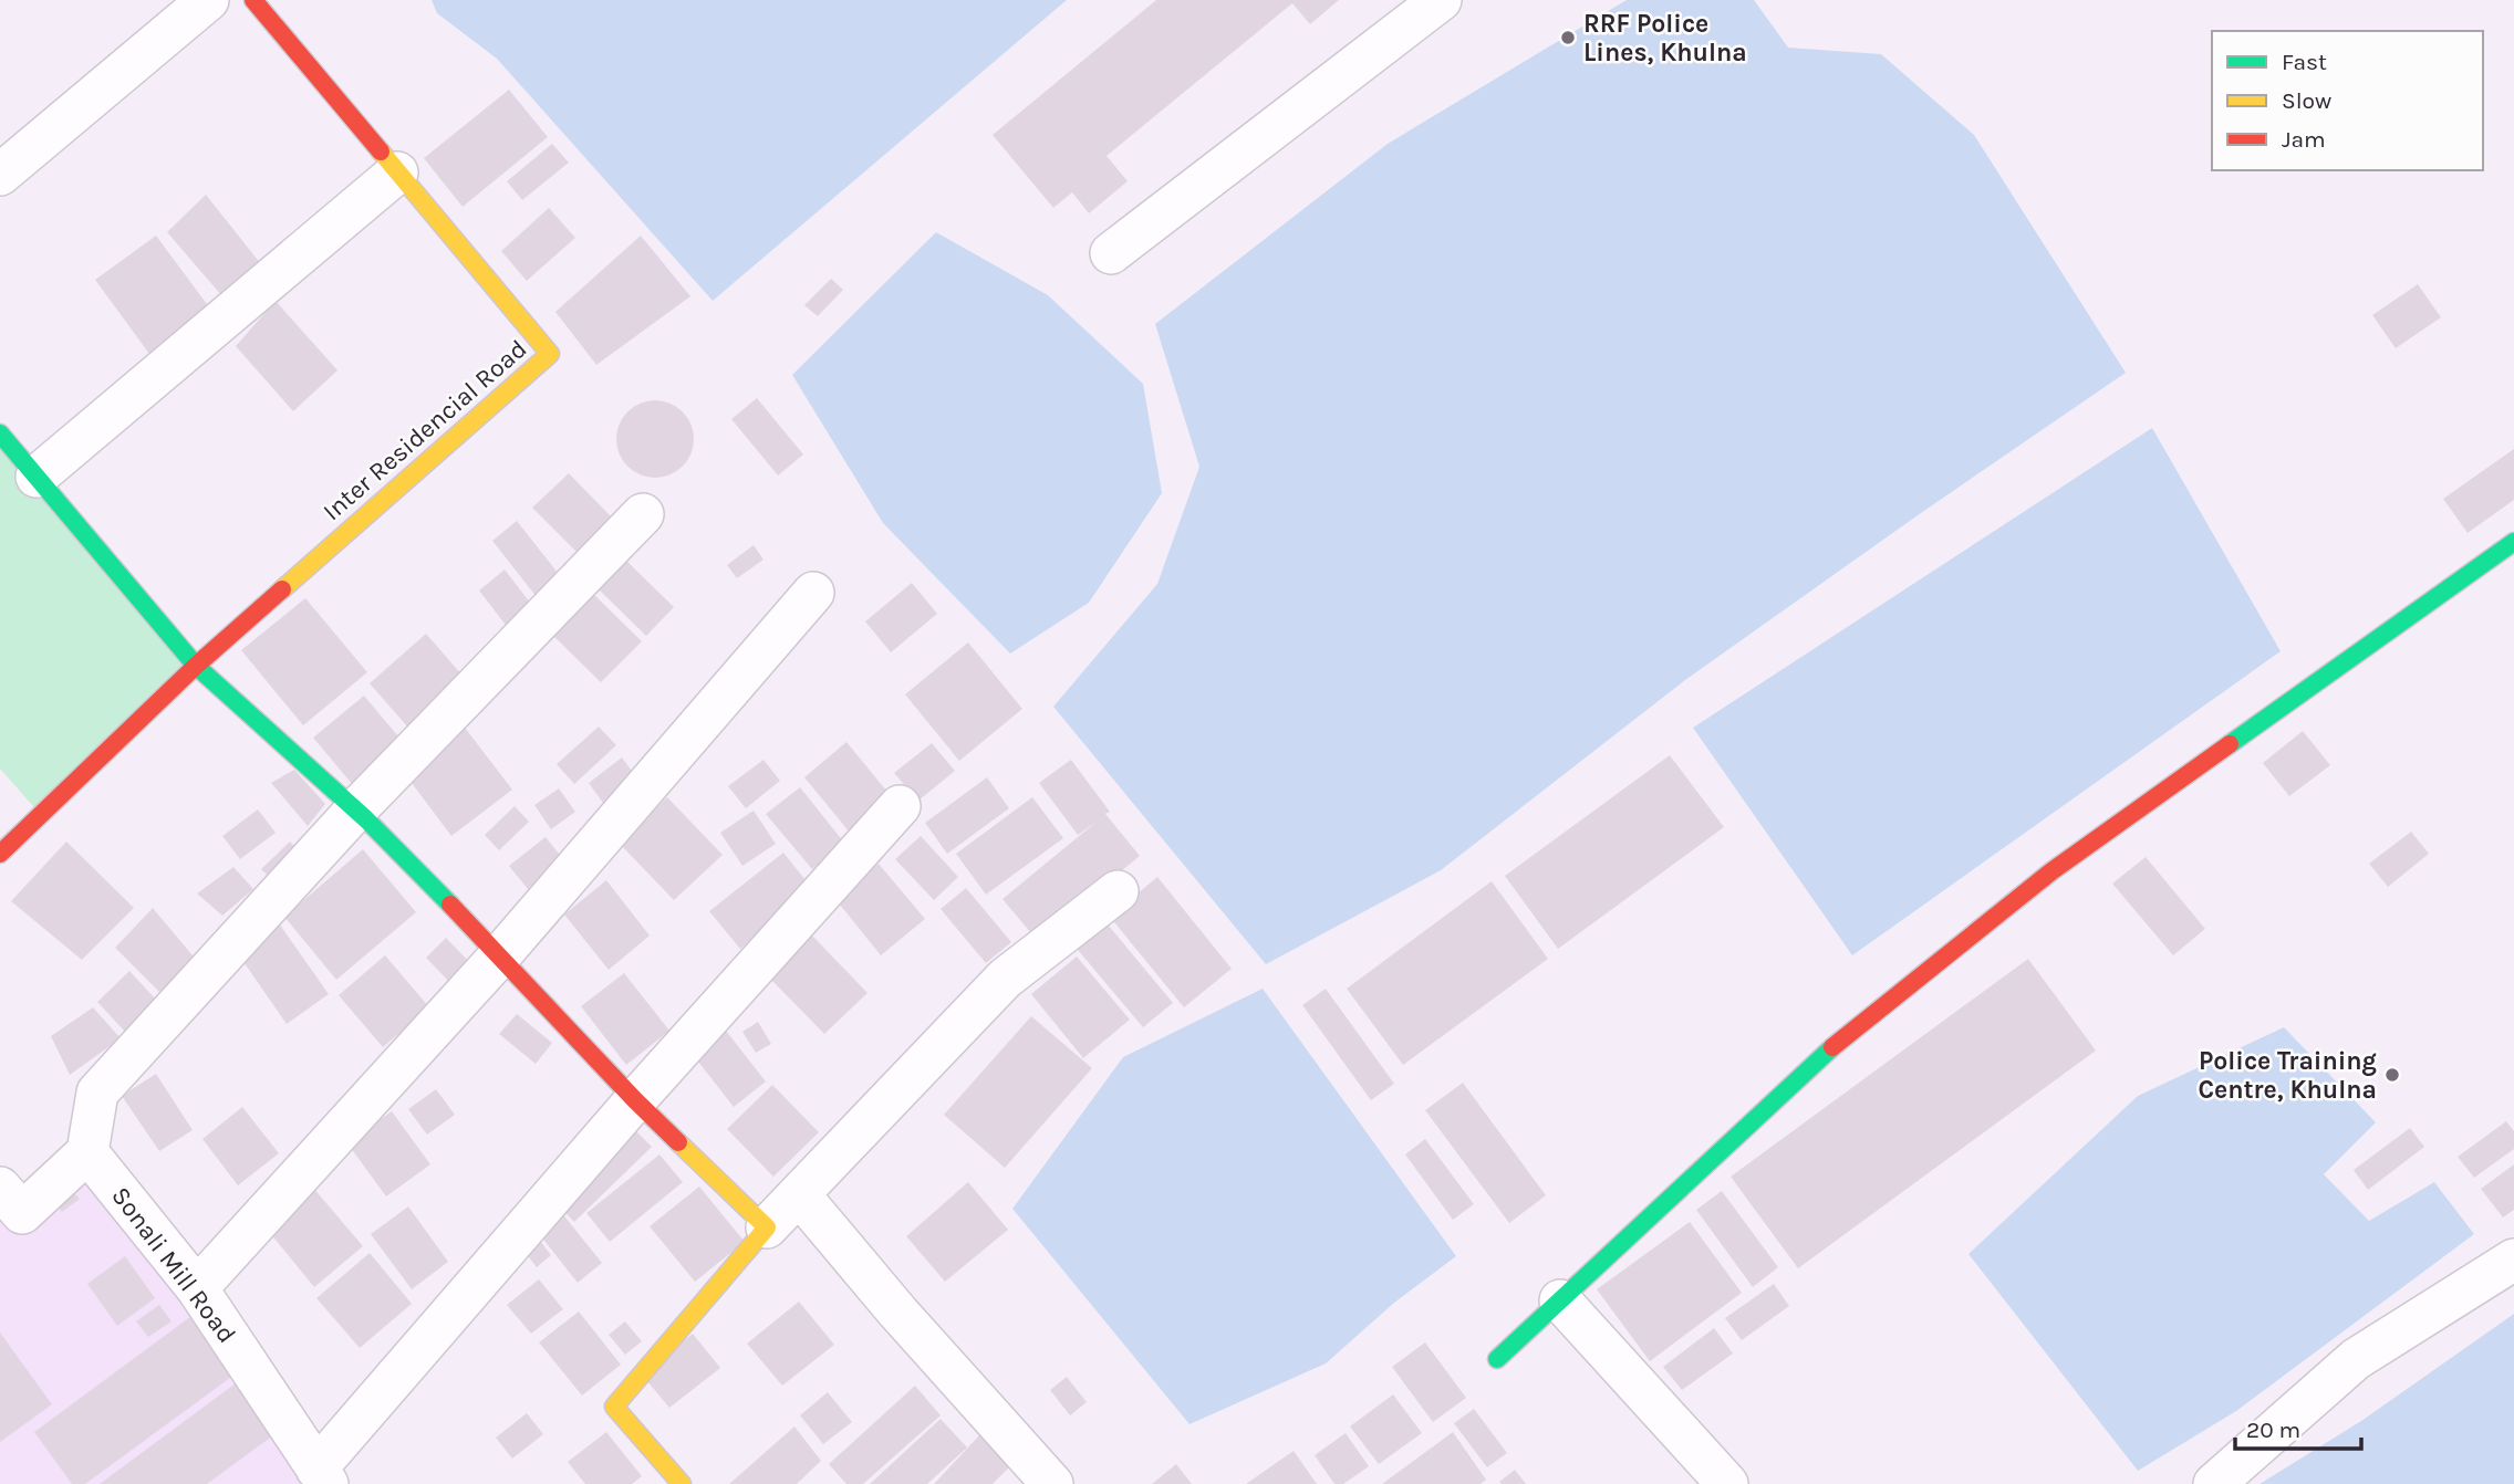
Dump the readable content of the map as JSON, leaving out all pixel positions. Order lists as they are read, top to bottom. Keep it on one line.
{"streets":{"street":["Inter Residencial Road","Sonali Mill Road"]},"places":["RRF Police Lines, Khulna","Police Training Centre, Khulna"],"legend":["Fast","Slow","Jam"],"scale_bar":"20 m"}
